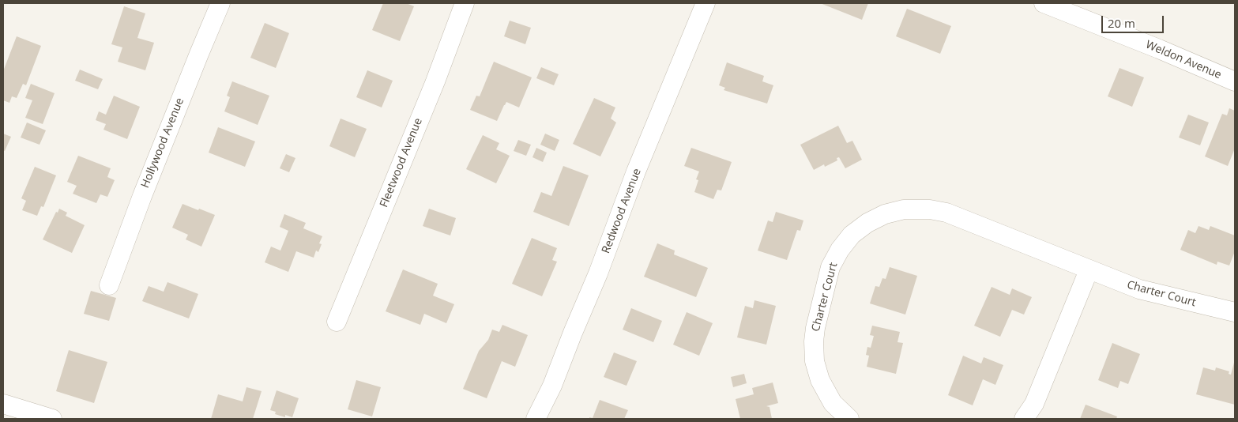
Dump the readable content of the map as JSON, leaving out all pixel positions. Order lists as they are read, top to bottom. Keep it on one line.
{"streets":{"street":["Weldon Avenue","Hollywood Avenue","Fleetwood Avenue","Redwood Avenue","Charter Court"]},"scale_bar":"20 m"}
